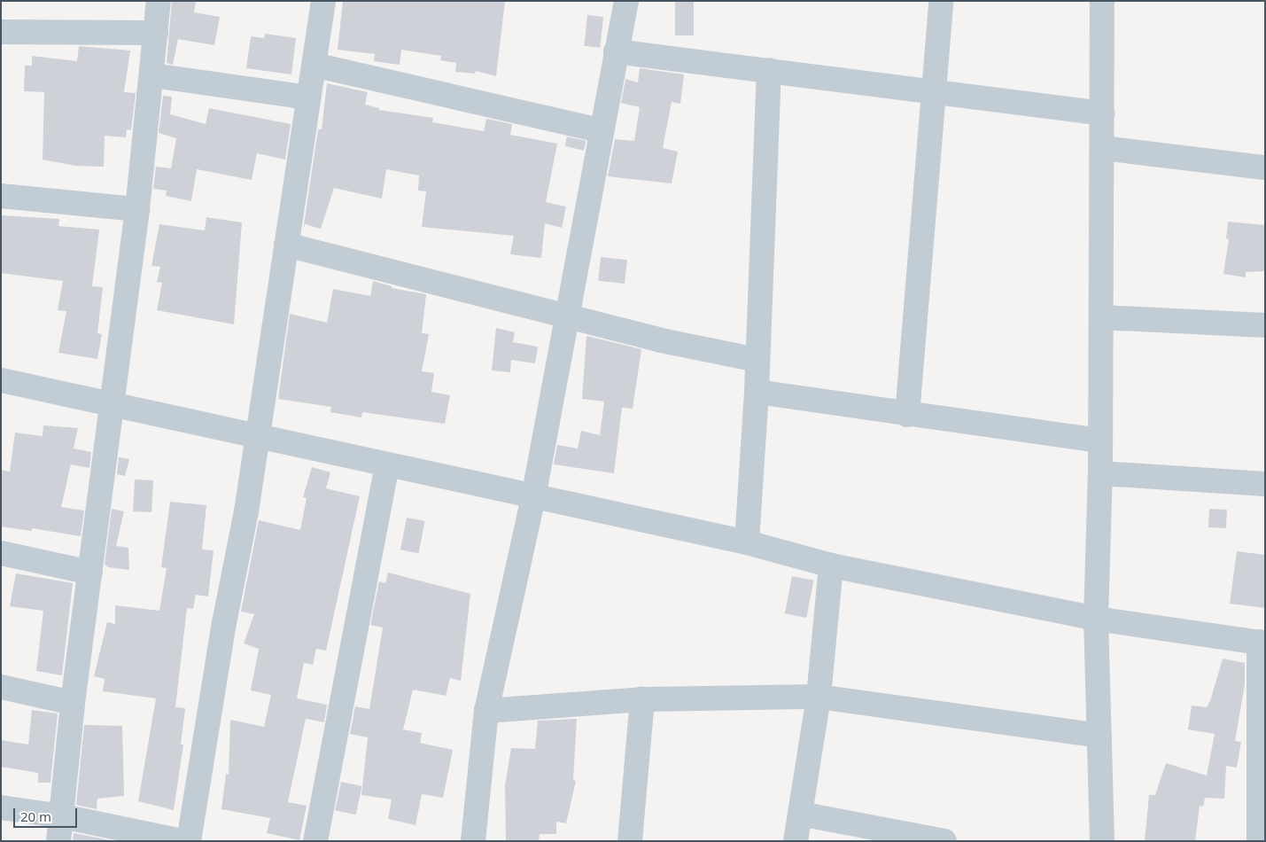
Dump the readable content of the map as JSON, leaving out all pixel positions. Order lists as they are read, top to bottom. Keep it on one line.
{"scale_bar":"20 m"}
